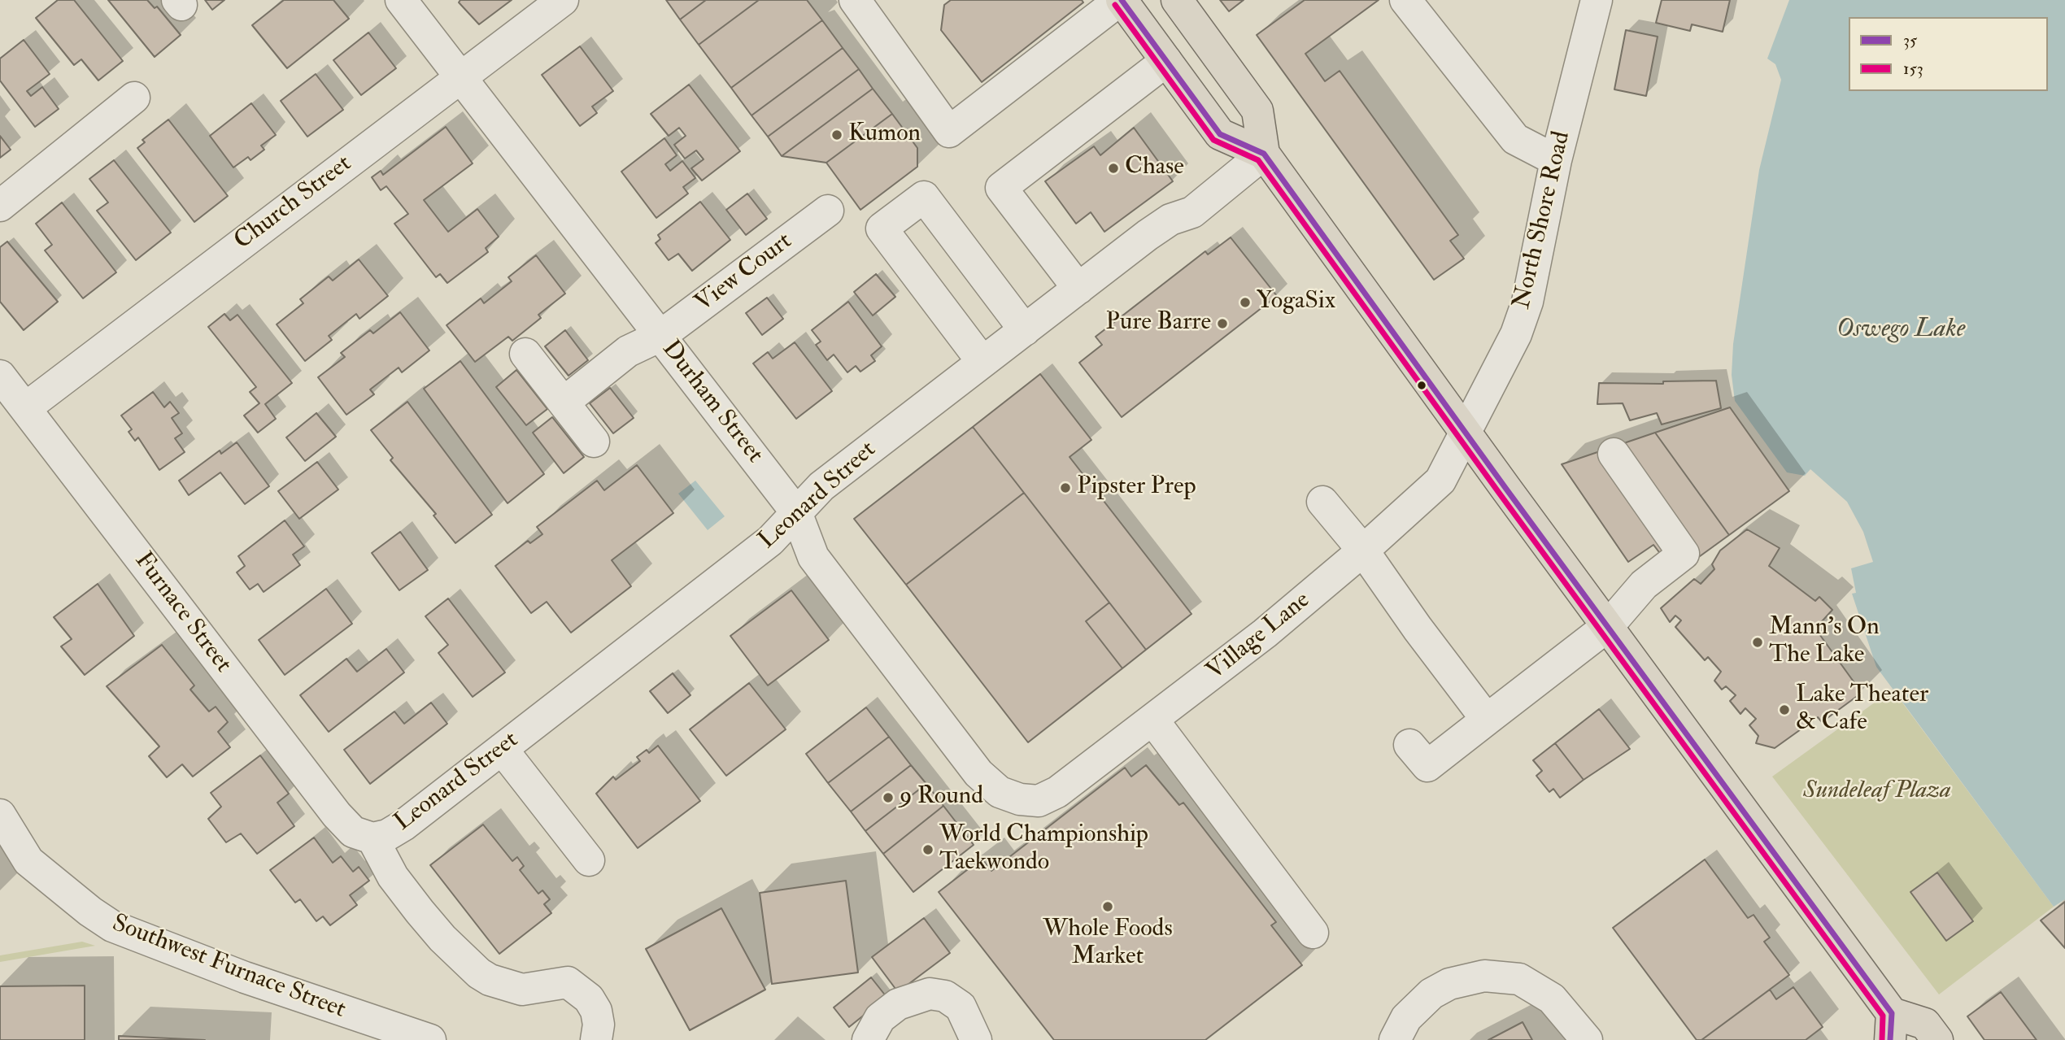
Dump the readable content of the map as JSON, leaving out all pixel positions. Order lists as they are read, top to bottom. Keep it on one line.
{"streets":{"street":["Church Street","North Shore Road","View Court","Durham Street","Leonard Street","Furnace Street","Village Lane","Southwest Furnace Street"]},"crossings":[["Church Street","Durham Street"],["Church Street","Furnace Street"],["North Shore Road","Village Lane"],["View Court","Durham Street"],["Durham Street","Leonard Street"],["Durham Street","Village Lane"],["Leonard Street","Furnace Street"]],"water":["Oswego Lake"],"parks":["Sundeleaf Plaza"],"places":["Kumon","Chase","YogaSix","Pure Barre","Pipster Prep","Mann's On The Lake","Lake Theater & Cafe","9 Round","World Championship Taekwondo","Whole Foods Market"],"lines":["transit line 35","transit line 153"],"legend":["35","153"]}
